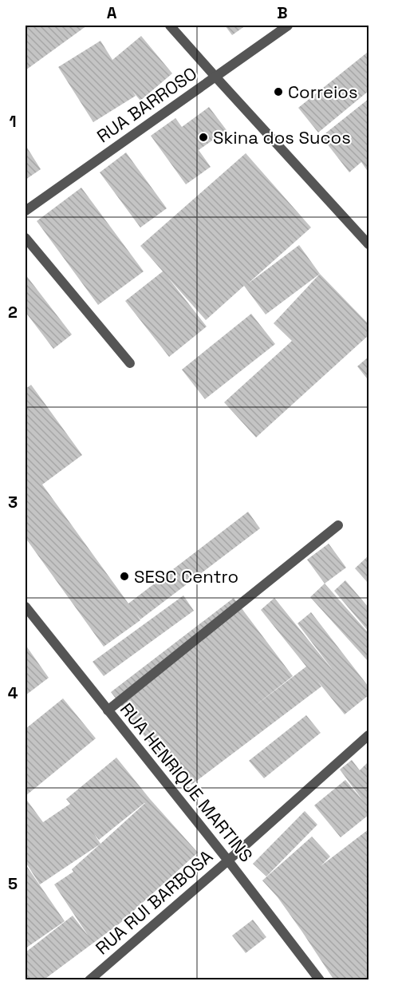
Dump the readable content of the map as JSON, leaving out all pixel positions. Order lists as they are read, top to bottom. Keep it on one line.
{"streets":{"street":["RUA BARROSO","RUA HENRIQUE MARTINS","RUA RUI BARBOSA"]},"crossings":[["RUA HENRIQUE MARTINS","RUA RUI BARBOSA"]],"places":["Correios","Skina dos Sucos","SESC Centro"],"grid":{"columns":["A","B"],"rows":["1","2","3","4","5"]}}
